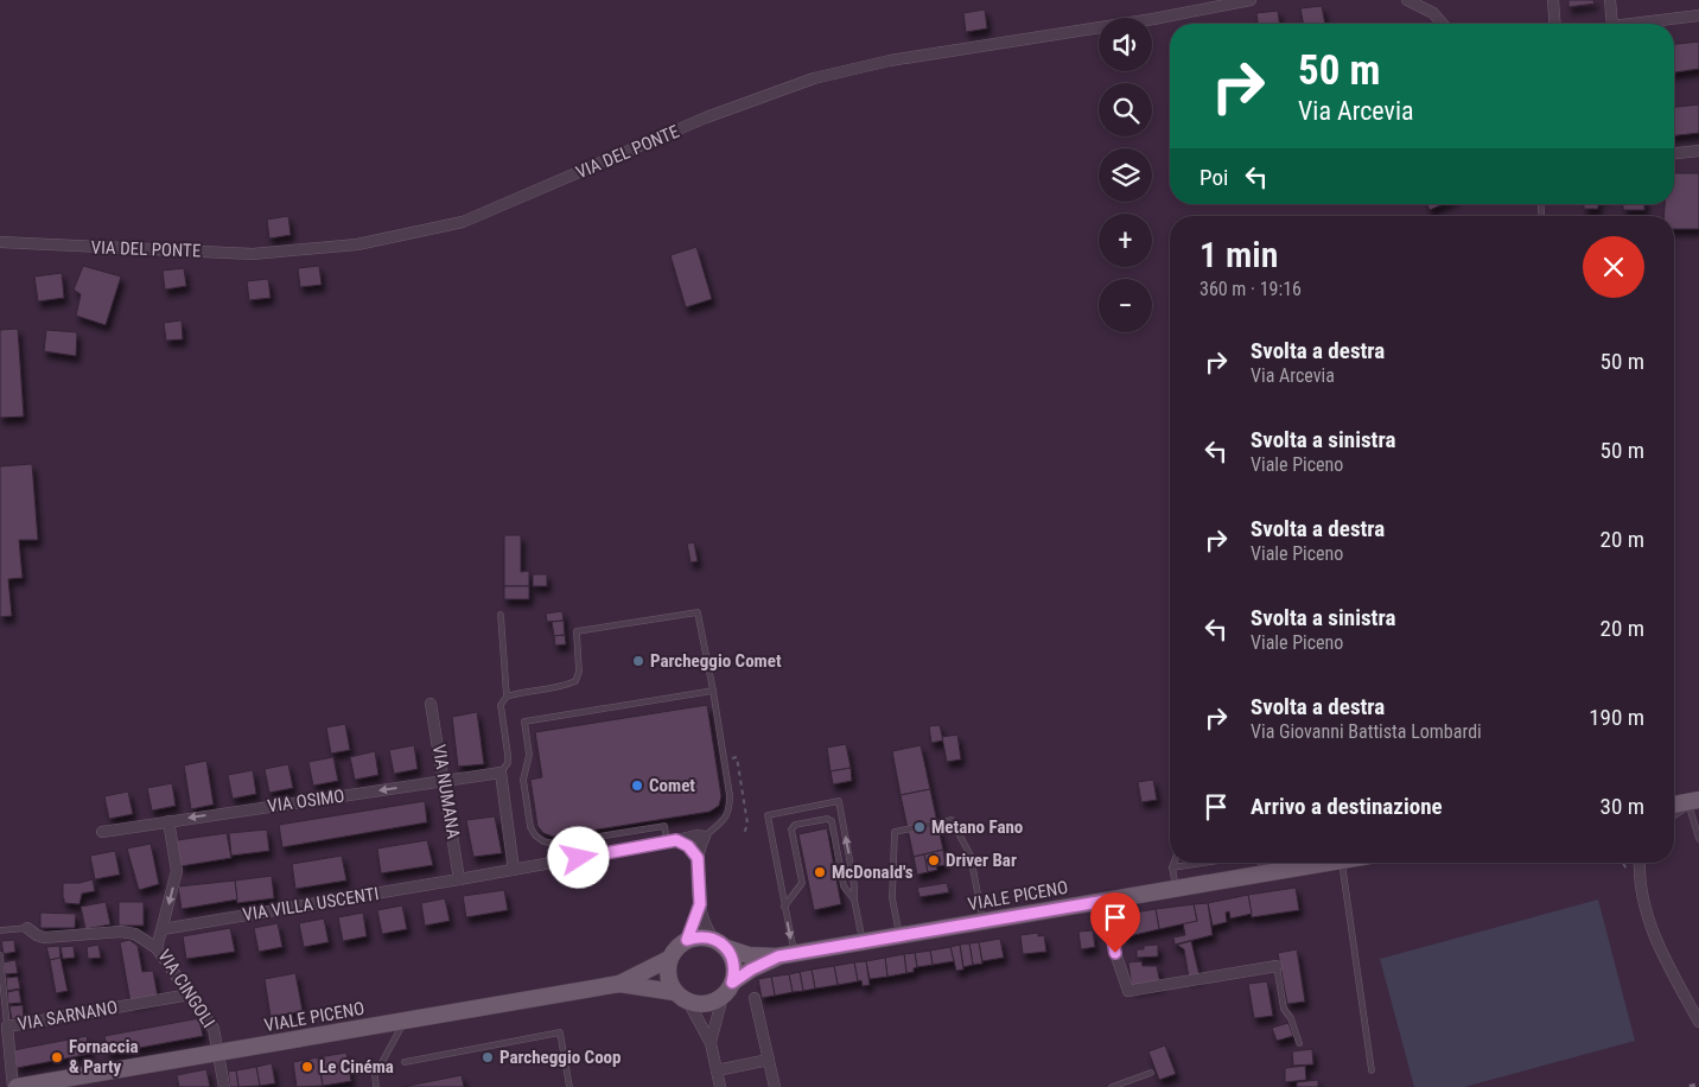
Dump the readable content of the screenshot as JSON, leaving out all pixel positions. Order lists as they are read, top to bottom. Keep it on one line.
{"streets":{"main road":["VIALE PICENO"],"street":["VIA DEL PONTE","VIA NUMANA","VIA OSIMO","VIA VILLA USCENTI","VIA CINGOLI","VIA SARNANO"]},"crossings":[["VIA NUMANA","VIA OSIMO"],["VIA NUMANA","VIA VILLA USCENTI"],["VIA OSIMO","VIA CINGOLI"],["VIALE PICENO","VIA CINGOLI"],["VIALE PICENO","VIA SARNANO"],["VIA VILLA USCENTI","VIA CINGOLI"],["VIA CINGOLI","VIA SARNANO"]],"one_way":["VIA OSIMO","VIA CINGOLI"],"places":["Parcheggio Comet","Comet","Metano Fano","Driver Bar","McDonald's","Fornaccia & Party","Parcheggio Coop","Le Cinéma"],"page":{"map_buttons":["+","−"],"turn":["50 m","Via Arcevia"],"then":"Poi","heading":["1 min","360 m · 19:16"],"list":[{"name":"Svolta a destra","note":"Via Arcevia","value":"50 m"},{"name":"Svolta a sinistra","note":"Viale Piceno","value":"50 m"},{"name":"Svolta a destra","note":"Viale Piceno","value":"20 m"},{"name":"Svolta a sinistra","note":"Viale Piceno","value":"20 m"},{"name":"Svolta a destra","note":"Via Giovanni Battista Lombardi","value":"190 m"},{"name":"Arrivo a destinazione","value":"30 m"}]}}
